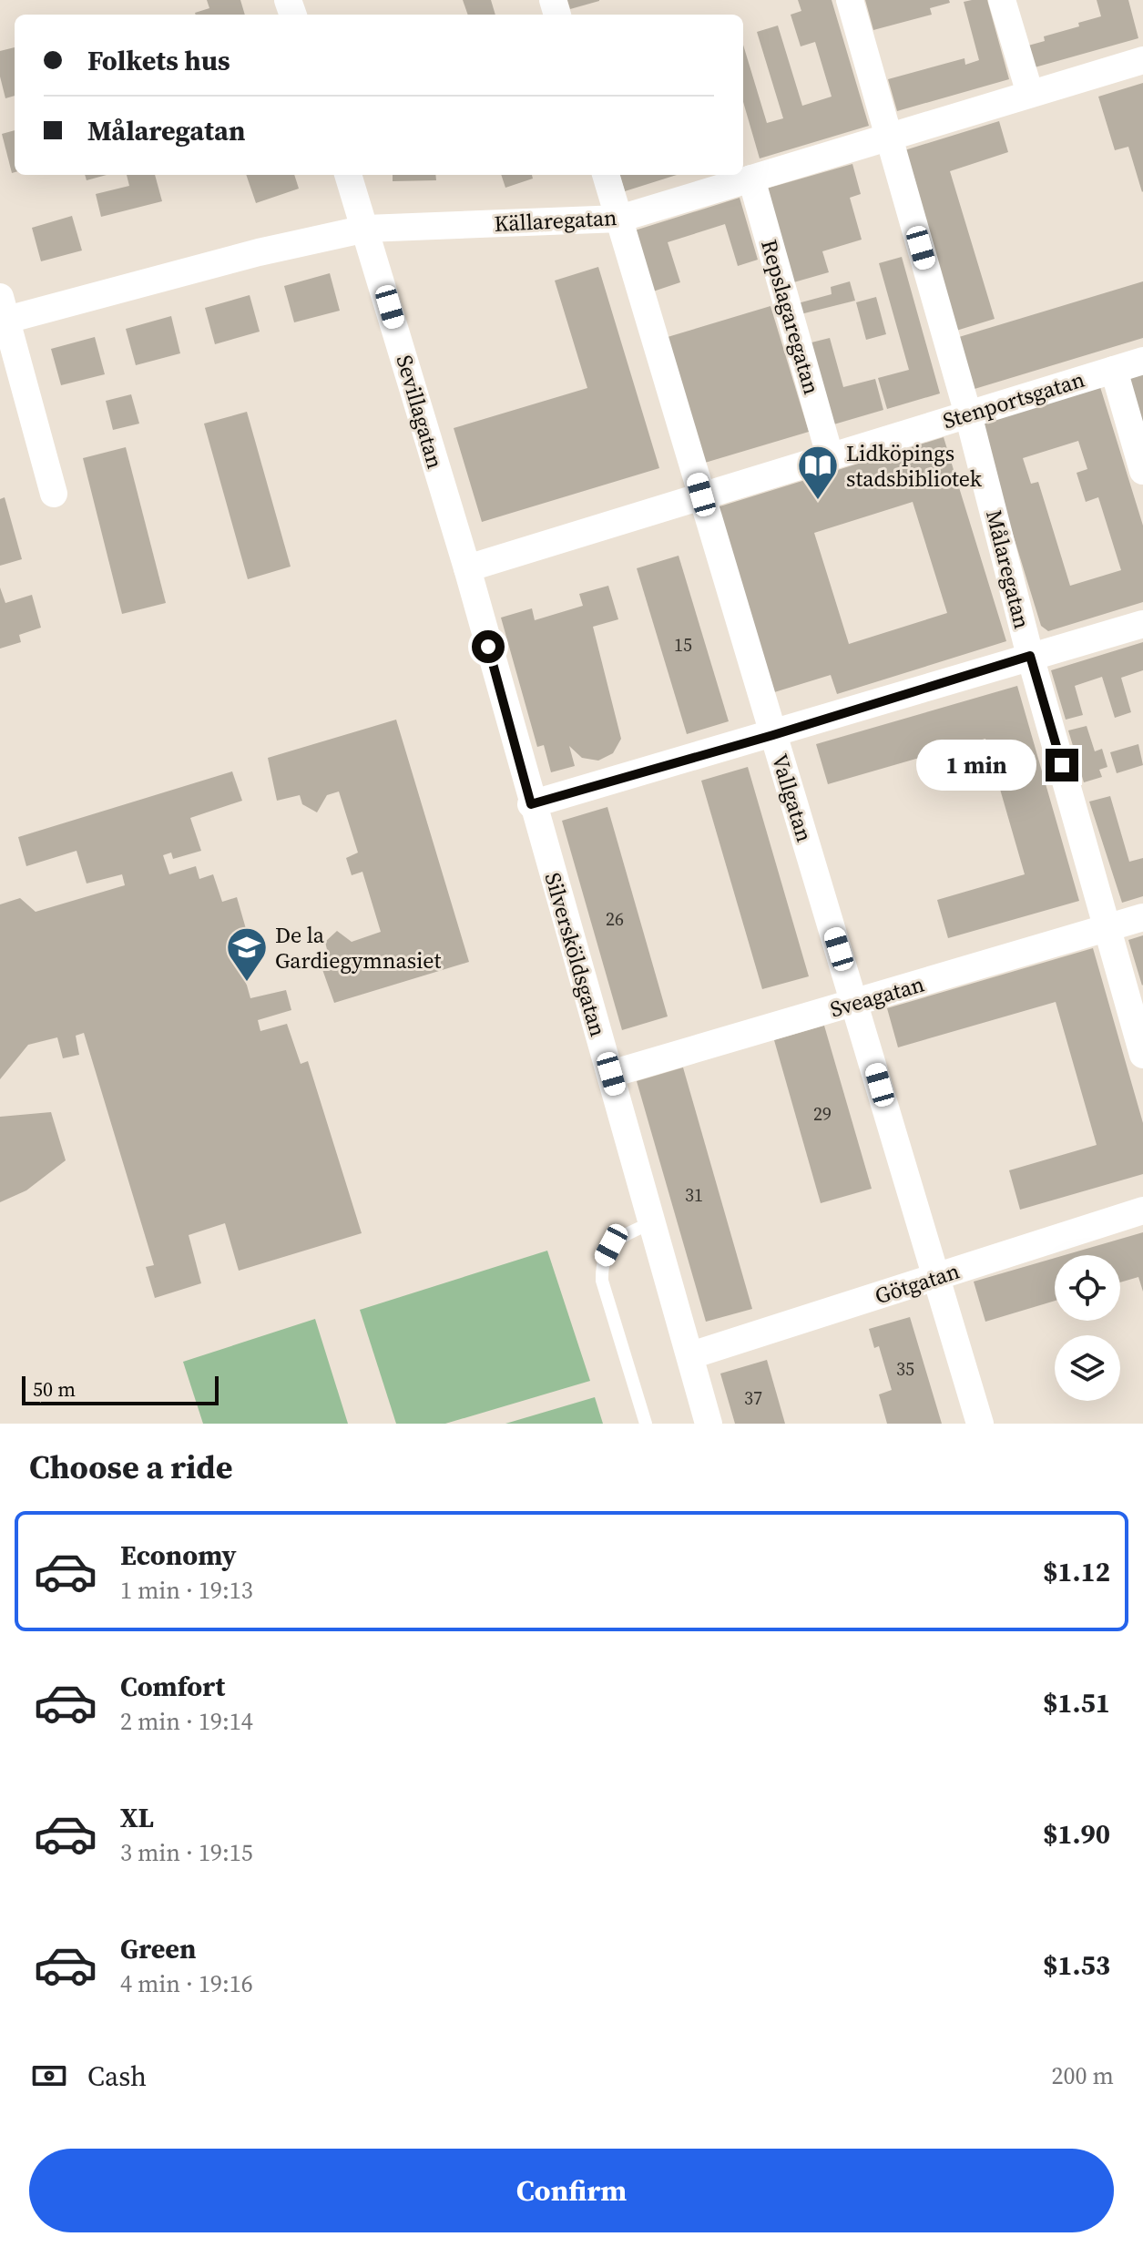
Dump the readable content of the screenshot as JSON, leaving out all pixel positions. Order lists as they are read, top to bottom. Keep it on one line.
{"streets":{"street":["Källaregatan","Repslagaregatan","Stenportsgatan","Sevillagatan","Målaregatan","Vallgatan","Silversköldsgatan","Sveagatan","Götgatan"]},"crossings":[["Källaregatan","Repslagaregatan"],["Källaregatan","Sevillagatan"],["Källaregatan","Målaregatan"],["Källaregatan","Vallgatan"],["Repslagaregatan","Stenportsgatan"],["Stenportsgatan","Sevillagatan"],["Stenportsgatan","Målaregatan"],["Stenportsgatan","Vallgatan"],["Stenportsgatan","Silversköldsgatan"],["Sevillagatan","Silversköldsgatan"],["Målaregatan","Sveagatan"],["Vallgatan","Sveagatan"],["Vallgatan","Götgatan"],["Silversköldsgatan","Sveagatan"],["Silversköldsgatan","Götgatan"]],"places":{"library":["Lidköpings stadsbibliotek"],"school or university":["De la Gardiegymnasiet"]},"house_numbers":["15","26","29","31","35","37"],"scale_bar":"50 m","page":{"banner":["Folkets hus","Målaregatan"],"bubble":"1 min","scale":"50 m","heading":"Choose a ride","list":[{"name":"Economy","note":"1 min · 19:13","value":"$1.12"},{"name":"Comfort","note":"2 min · 19:14","value":"$1.51"},{"name":"XL","note":"3 min · 19:15","value":"$1.90"},{"name":"Green","note":"4 min · 19:16","value":"$1.53"}],"pay":["Cash","200 m"],"buttons":"Confirm"}}
